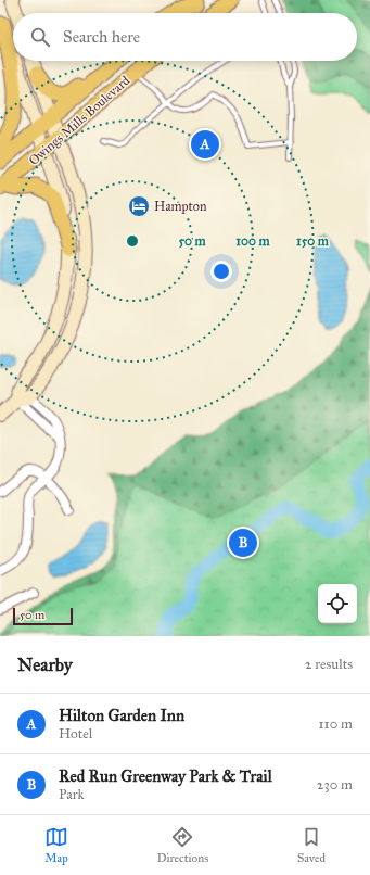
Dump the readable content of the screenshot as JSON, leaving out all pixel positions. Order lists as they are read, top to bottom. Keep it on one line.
{"streets":{"main road":["Owings Mills Boulevard"]},"places":{"hotel":["Hampton"]},"scale_bar":"50 m","page":{"search":"Search here","pins":["A","B"],"scale":"50 m","heading":["Nearby","2 results"],"list":[{"mark":"A","name":"Hilton Garden Inn","note":"Hotel","value":"110 m"},{"mark":"B","name":"Red Run Greenway Park & Trail","note":"Park","value":"230 m"}],"nav":["Map","Directions","Saved"]},"rings":["50 m","100 m","150 m"]}
